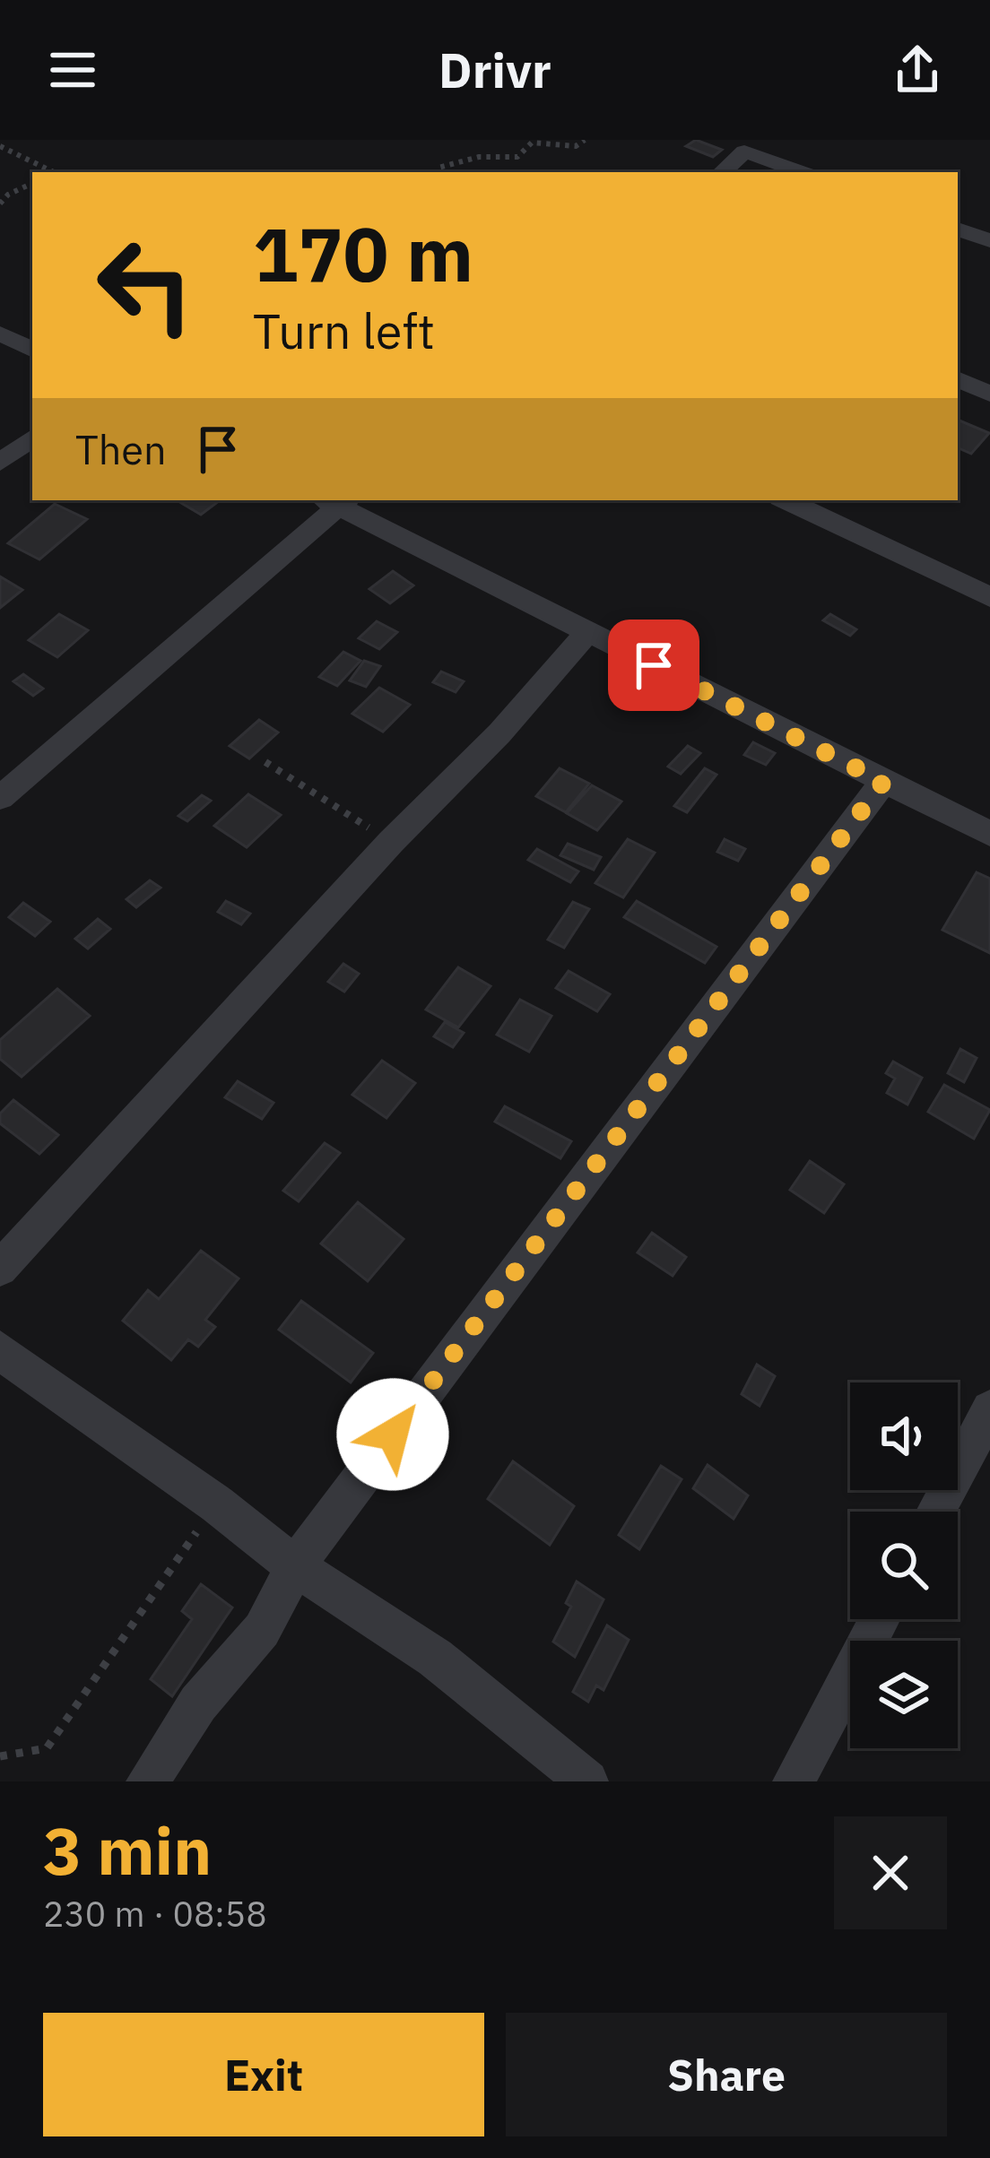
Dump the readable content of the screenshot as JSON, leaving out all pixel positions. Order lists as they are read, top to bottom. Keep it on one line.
{"page":{"header":"Drivr","turn":["170 m","Turn left"],"then":"Then","heading":["3 min","230 m · 08:58"],"buttons":["Exit","Share"]}}
